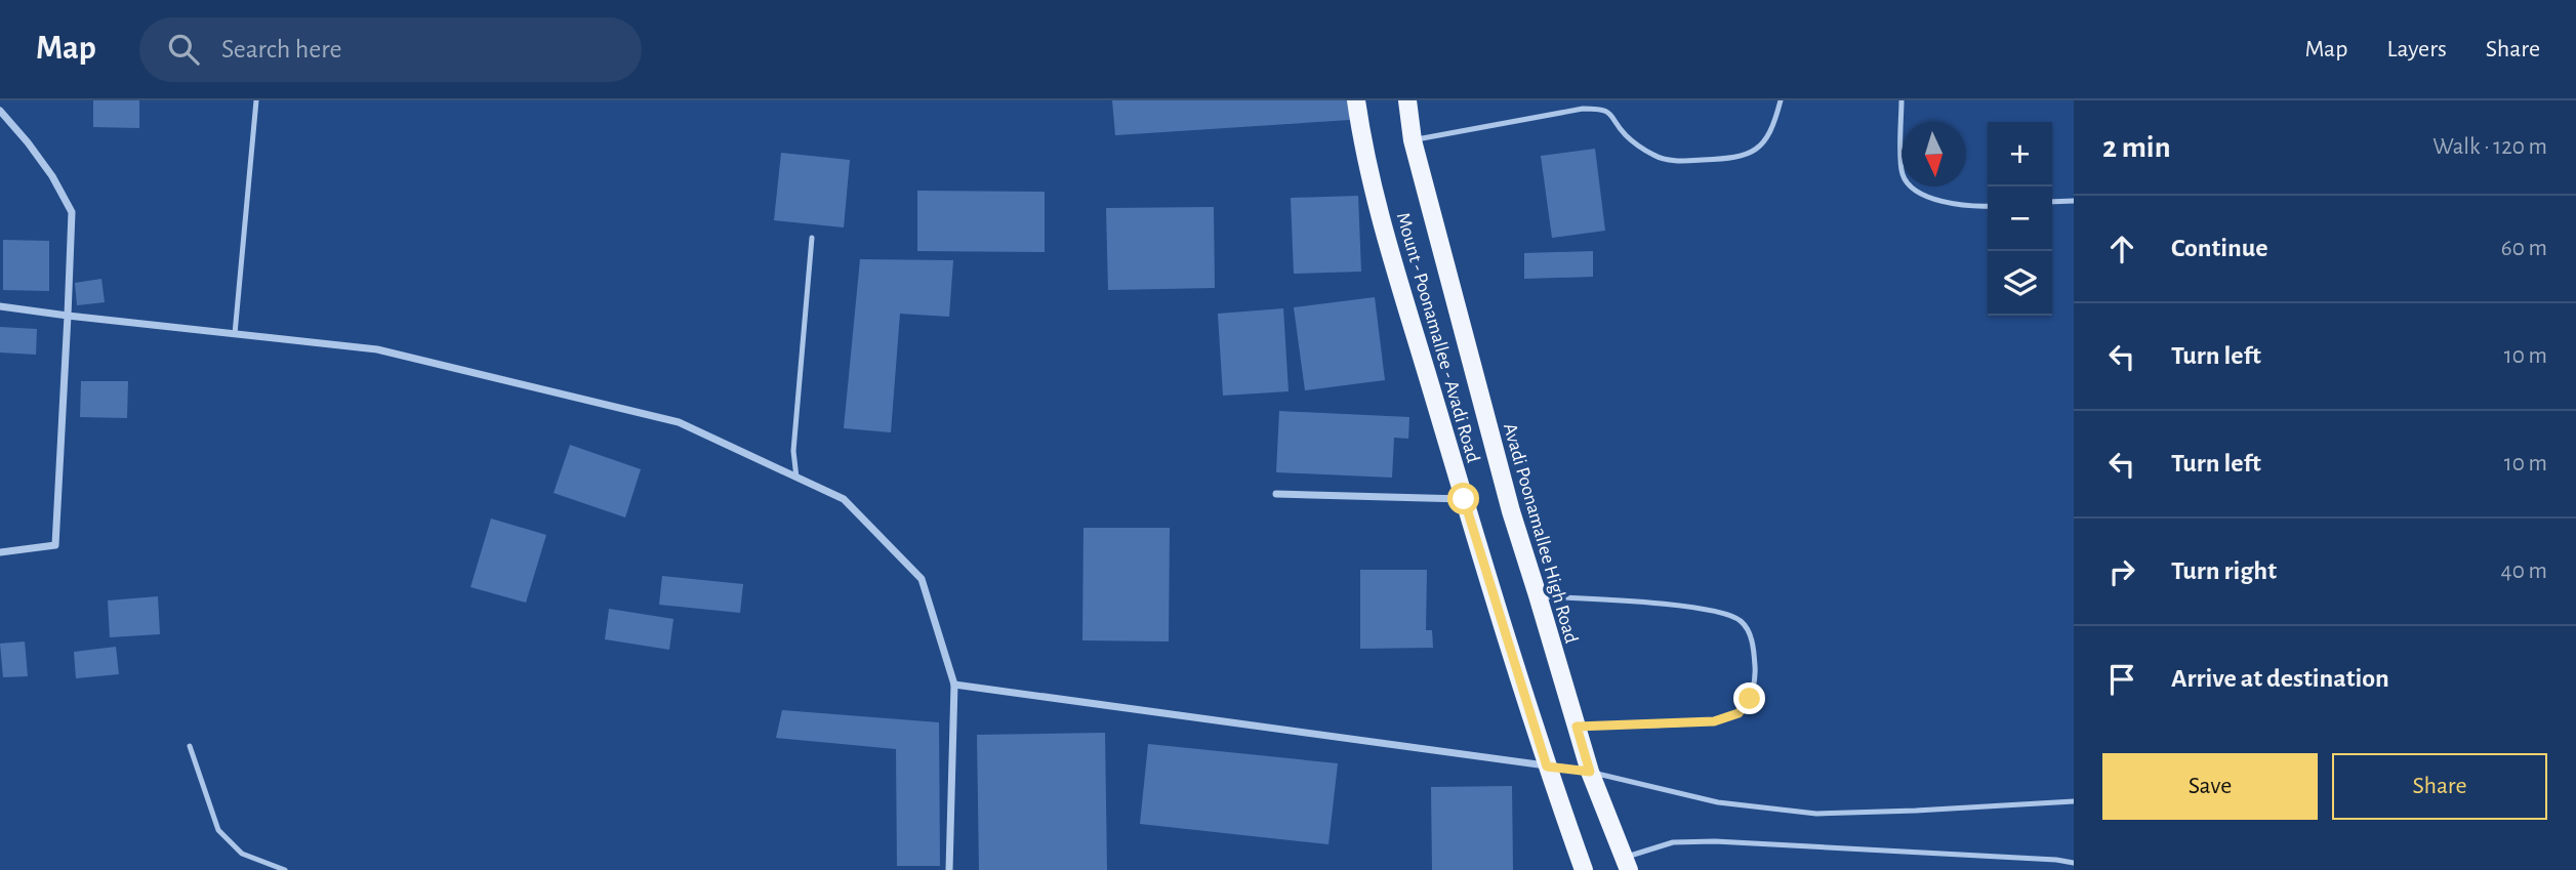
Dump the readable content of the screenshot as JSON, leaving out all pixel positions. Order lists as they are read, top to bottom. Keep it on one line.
{"streets":{"main road":["Mount - Poonamallee - Avadi Road","Avadi Poonamallee High Road"]},"crossings":[["Mount - Poonamallee - Avadi Road","Avadi Poonamallee High Road"]],"north":"bottom","page":{"header":"Map","search":"Search here","nav":["Map","Layers","Share"],"heading":["2 min","Walk · 120 m"],"map_buttons":["+","−"],"list":[["Continue","60 m"],["Turn left","10 m"],["Turn left","10 m"],["Turn right","40 m"],"Arrive at destination"],"buttons":["Save","Share"]}}
